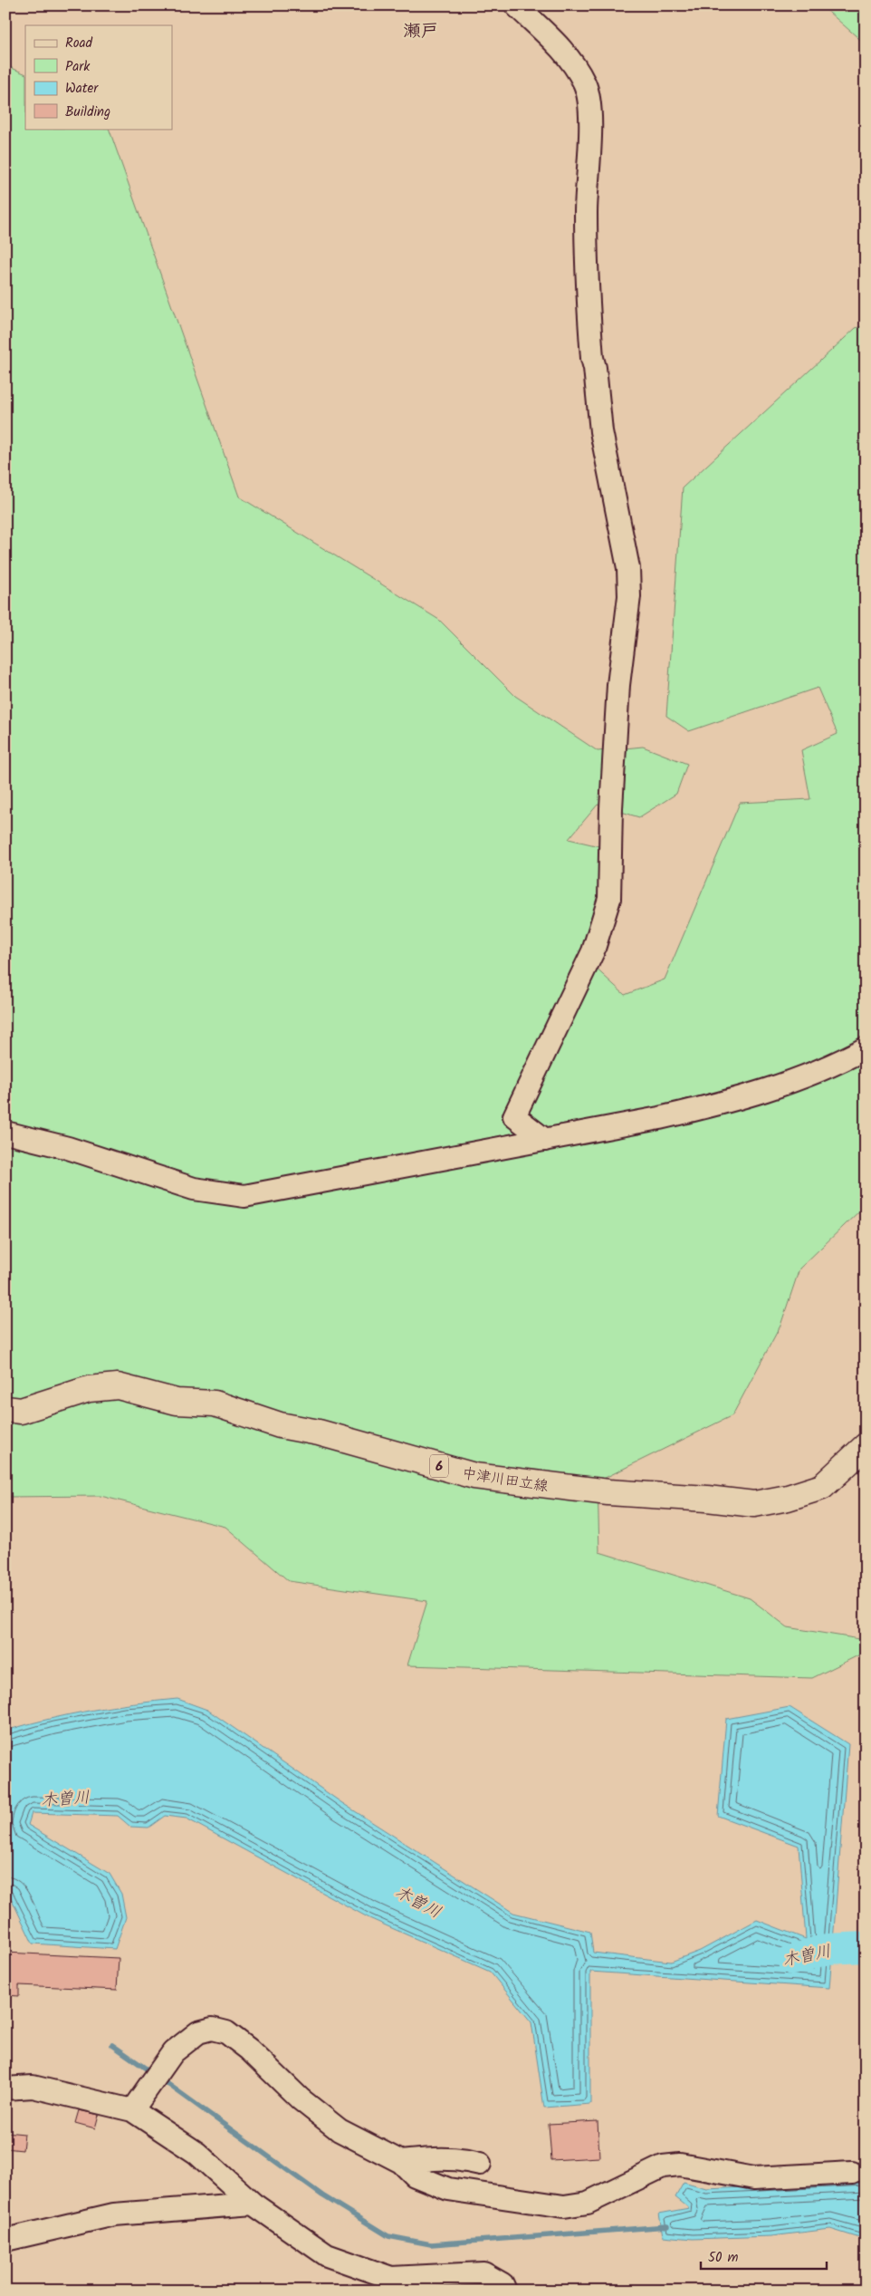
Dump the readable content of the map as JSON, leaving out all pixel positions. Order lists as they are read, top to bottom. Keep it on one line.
{"streets":{"main road":["6","中津川田立線"]},"districts":["瀬戸"],"water":["木曽川"],"legend":["Road","Park","Water","Building"],"scale_bar":"50 m"}
